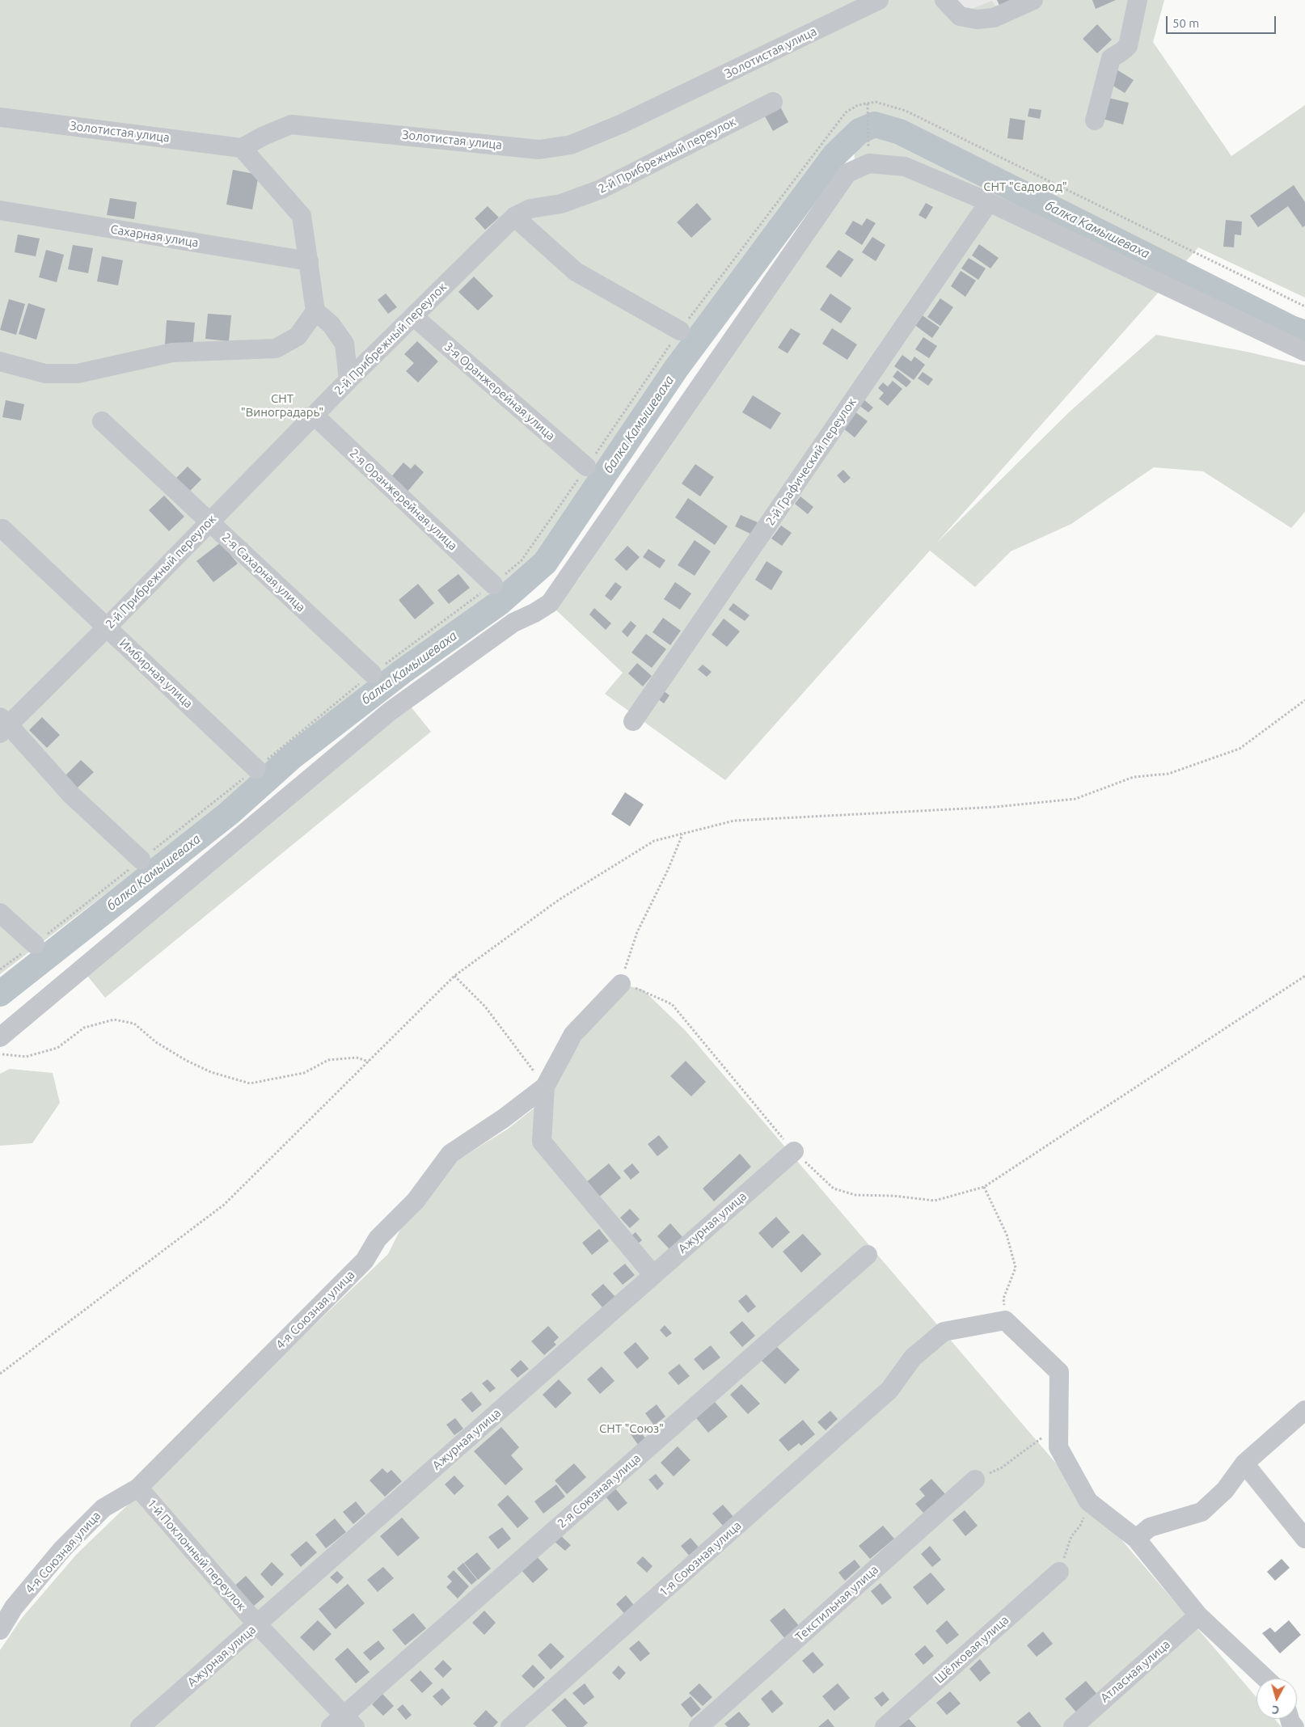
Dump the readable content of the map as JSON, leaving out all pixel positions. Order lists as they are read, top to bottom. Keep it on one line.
{"streets":{"street":["Золотистая улица","2-й Прибрежный переулок","Сахарная улица","3-я Оранжерейная улица","2-й Графический переулок","2-я Оранжерейная улица","2-я Сахарная улица","Имбирная улица","Ажурная улица","4-я Союзная улица","2-я Союзная улица","1-й Поклонный переулок","1-я Союзная улица","Текстильная улица","Шёлковая улица","Атласная улица"]},"crossings":[["2-й Прибрежный переулок","3-я Оранжерейная улица"],["2-й Прибрежный переулок","2-я Оранжерейная улица"],["2-й Прибрежный переулок","2-я Сахарная улица"],["2-й Прибрежный переулок","Имбирная улица"],["Ажурная улица","1-й Поклонный переулок"],["4-я Союзная улица","1-й Поклонный переулок"],["2-я Союзная улица","1-й Поклонный переулок"]],"water":["балка Камышеваха"],"parks":["СНТ \"Садовод\"","СНТ \"Виноградарь\"","СНТ \"Союз\""],"scale_bar":"50 m","north":"bottom"}
